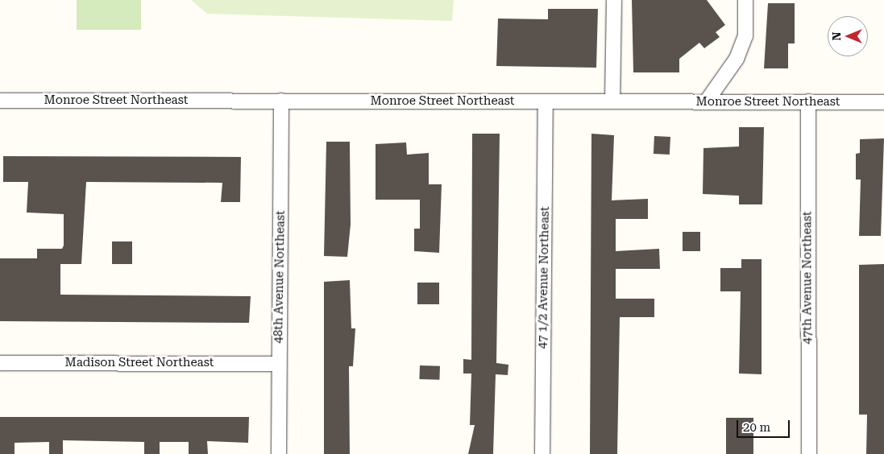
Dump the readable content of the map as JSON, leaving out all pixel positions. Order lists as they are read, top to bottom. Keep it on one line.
{"streets":{"street":["Monroe Street Northeast","48th Avenue Northeast","47 1/2 Avenue Northeast","47th Avenue Northeast","Madison Street Northeast"]},"crossings":[["Monroe Street Northeast","48th Avenue Northeast"],["Monroe Street Northeast","47 1/2 Avenue Northeast"],["Monroe Street Northeast","47th Avenue Northeast"],["48th Avenue Northeast","Madison Street Northeast"]],"scale_bar":"20 m","north":"left"}
